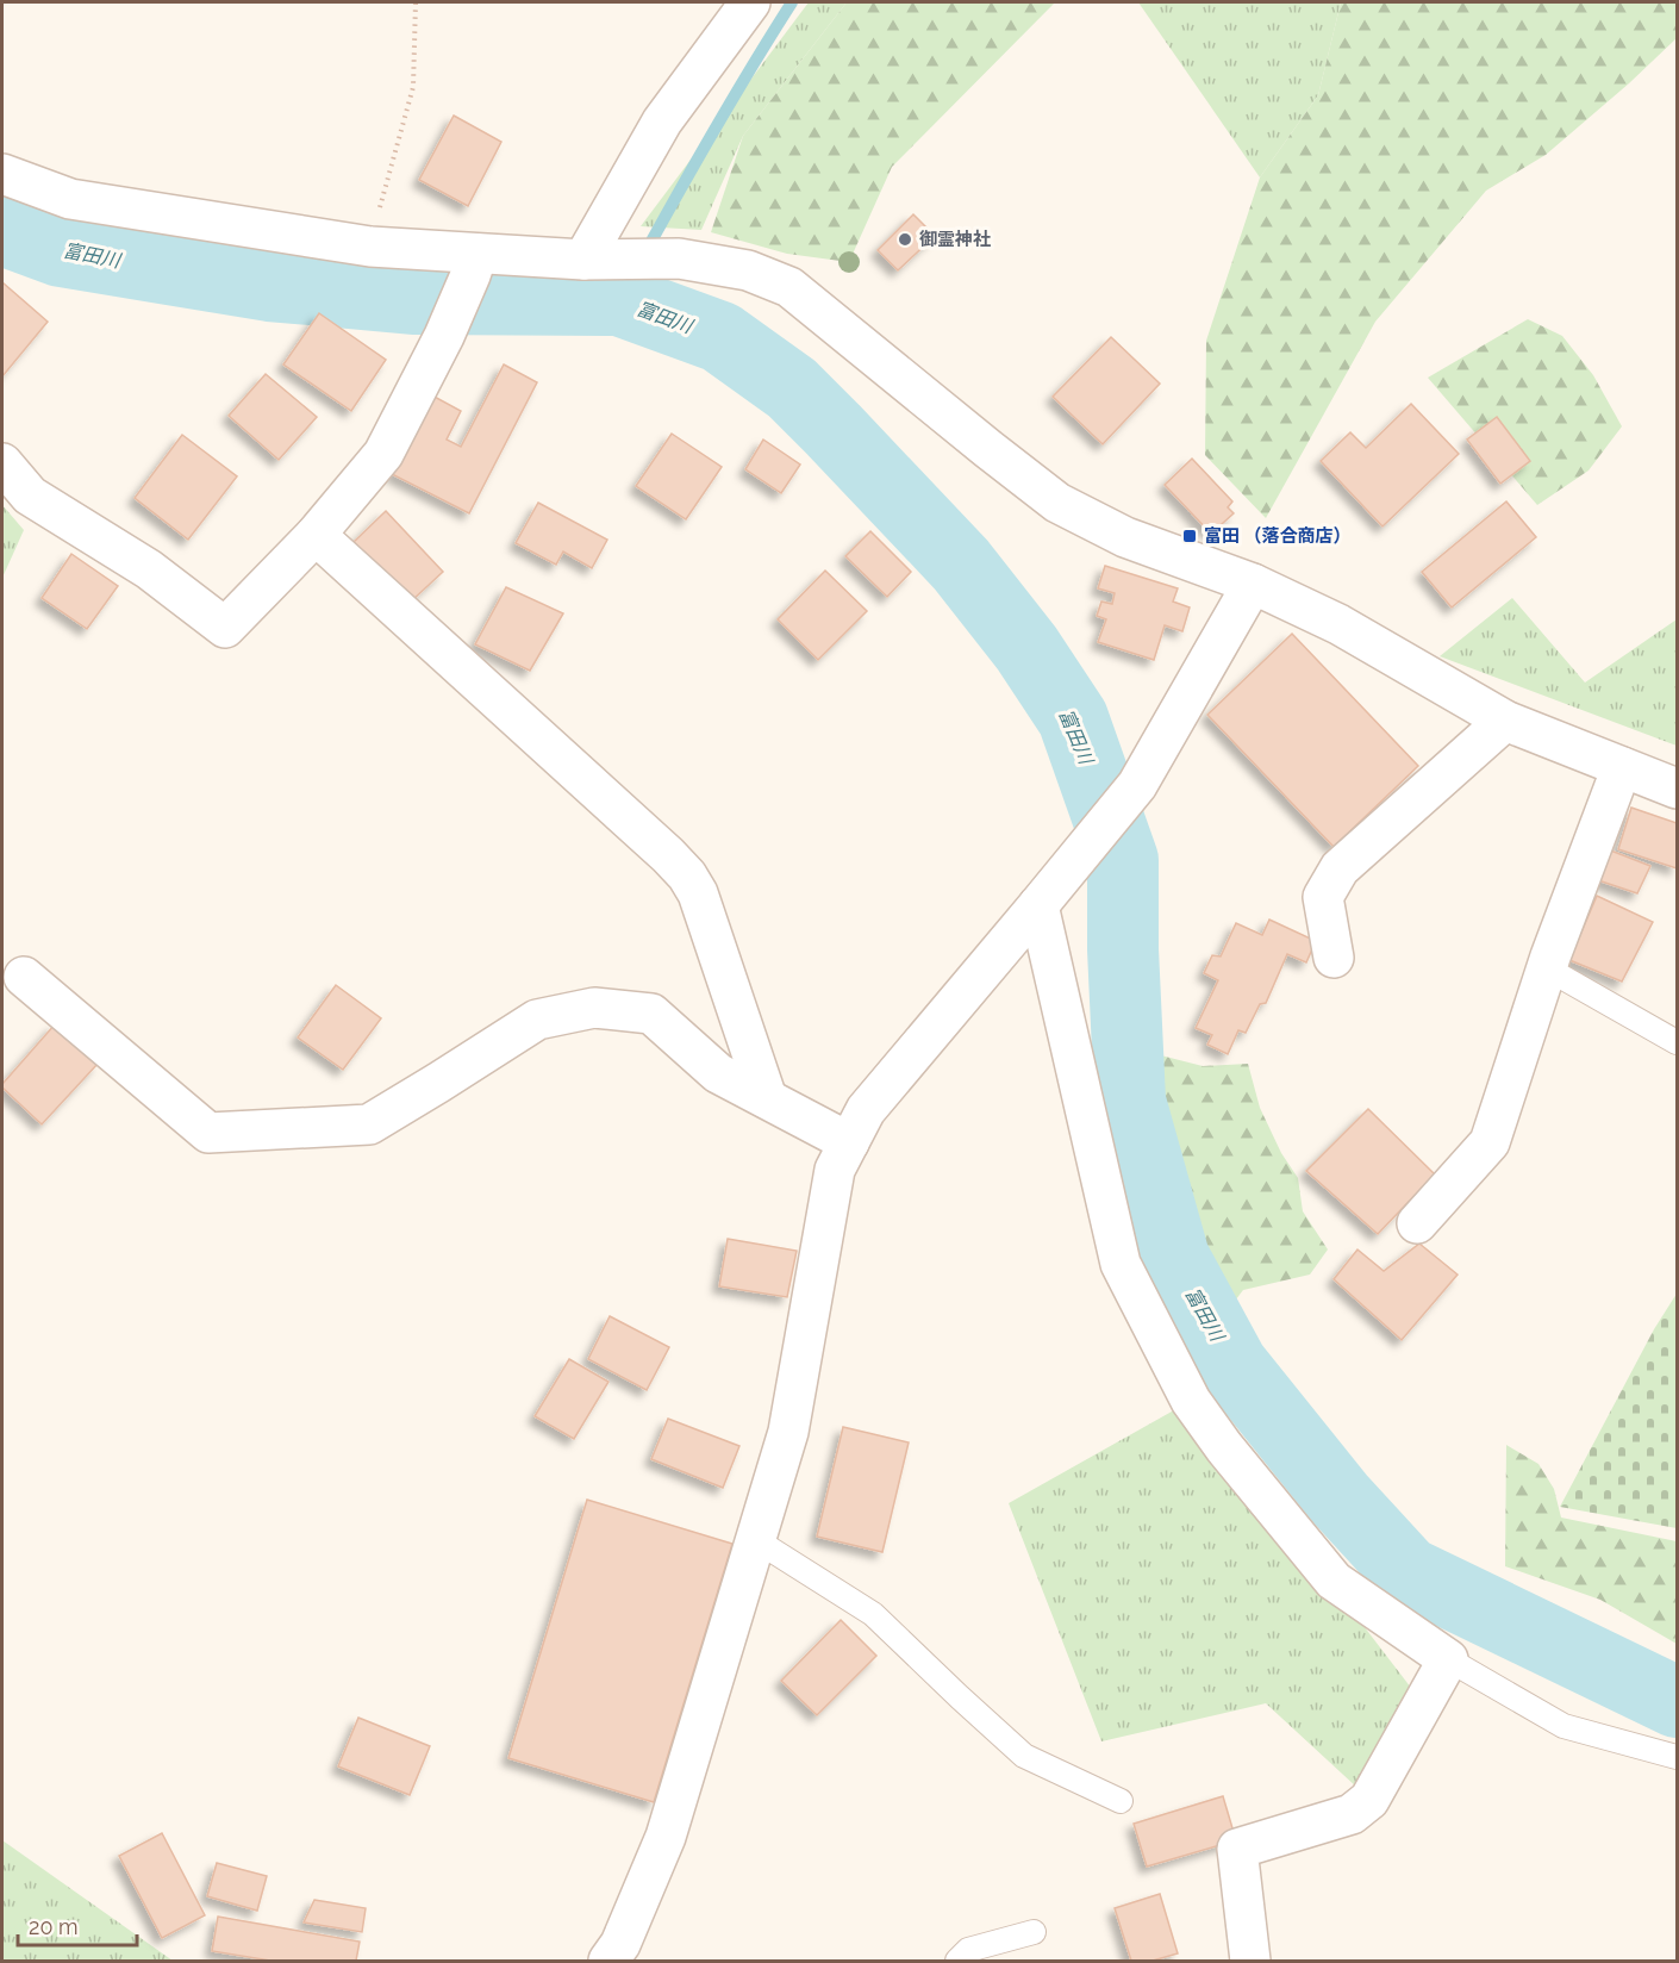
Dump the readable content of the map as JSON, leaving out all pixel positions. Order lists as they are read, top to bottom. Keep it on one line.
{"water":["富田川"],"places":{"other":["御霊神社"],"transit":["富田 （落合商店）"]},"scale_bar":"20 m"}
